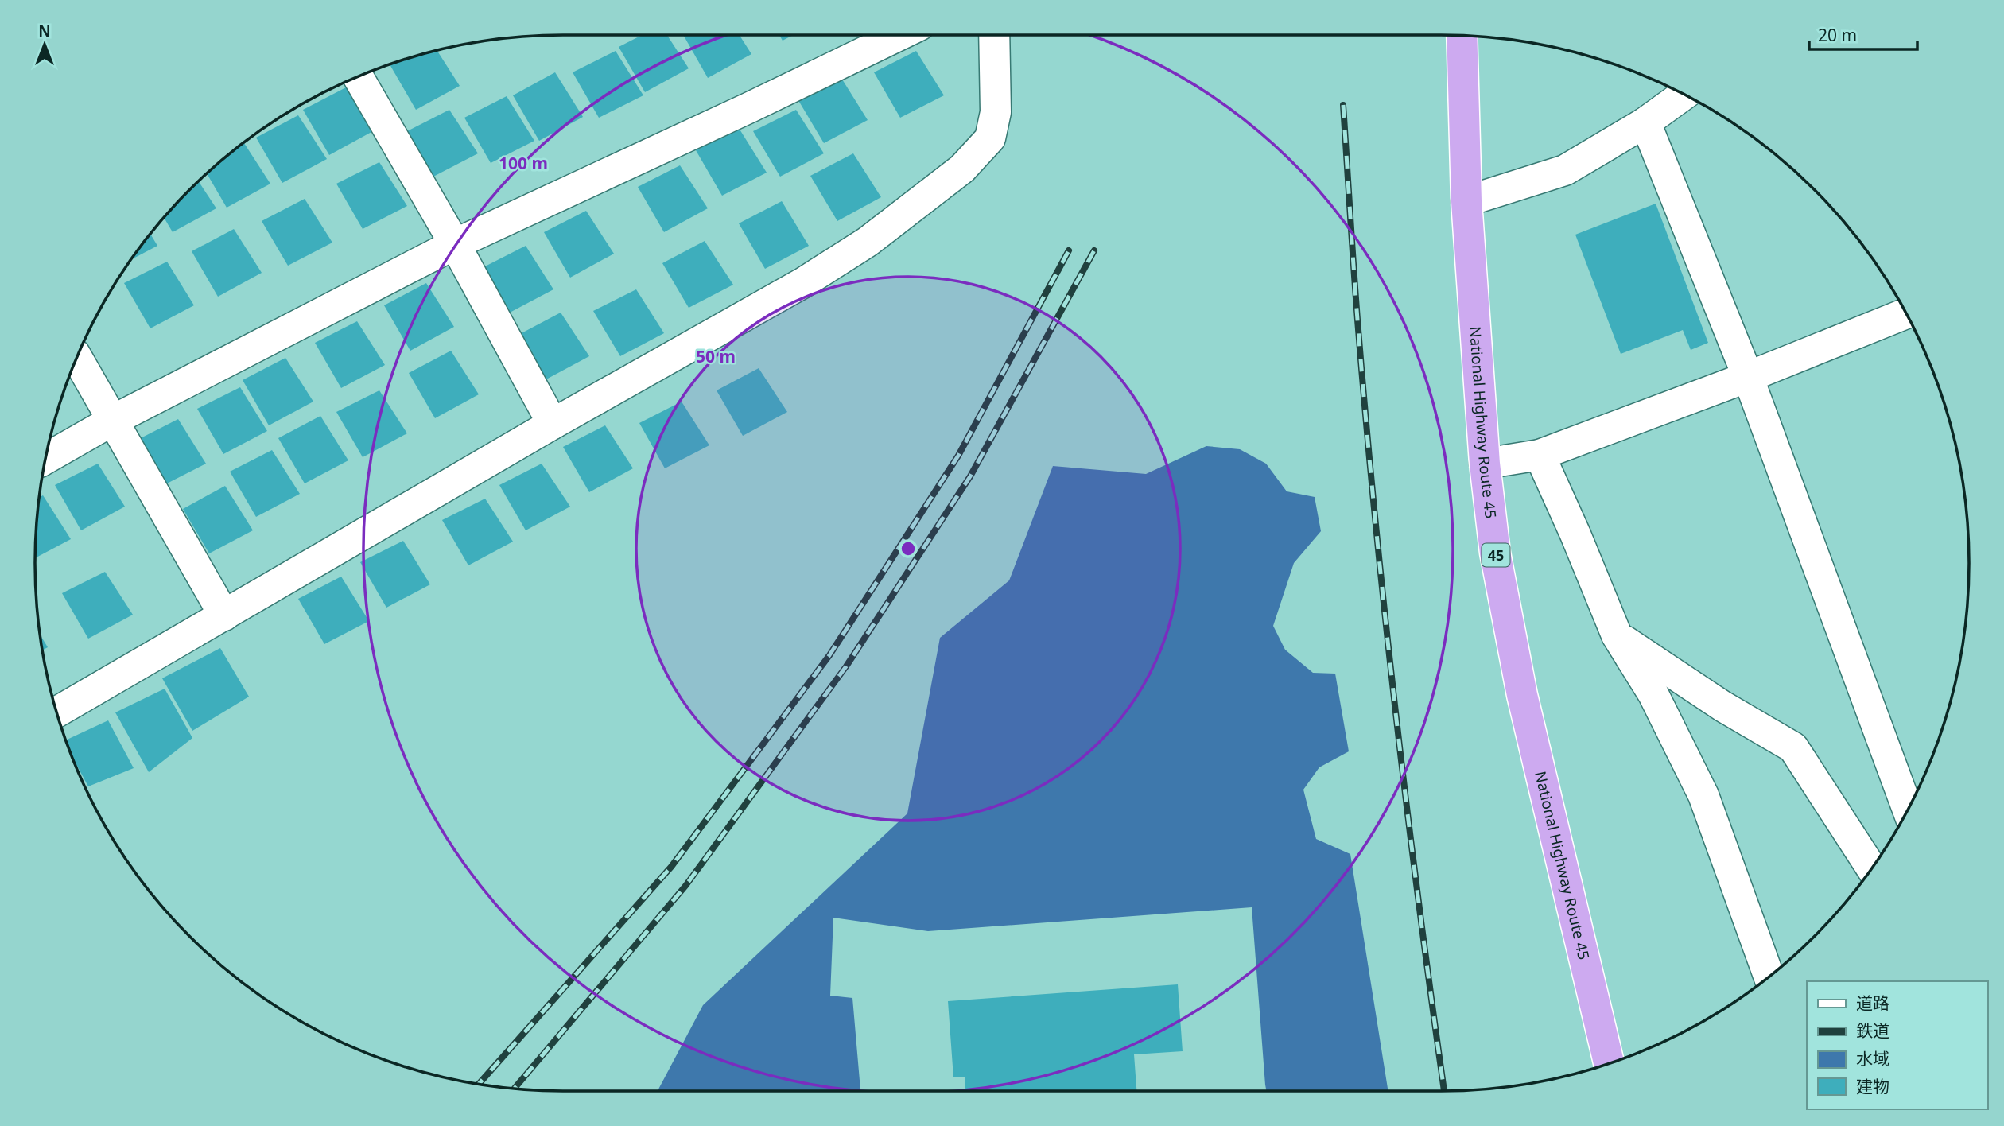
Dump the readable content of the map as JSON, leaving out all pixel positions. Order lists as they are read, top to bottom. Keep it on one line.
{"streets":{"highway":["National Highway Route 45","45"]},"legend":["道路","鉄道","水域","建物"],"scale_bar":"20 m","north":"top","rings":["100 m","50 m"]}
